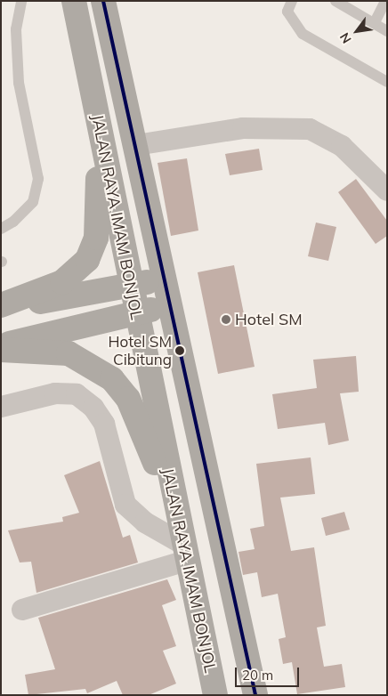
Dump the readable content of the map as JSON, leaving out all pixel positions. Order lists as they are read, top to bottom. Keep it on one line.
{"streets":{"highway":["JALAN RAYA IMAM BONJOL"]},"places":["Hotel SM","Hotel SM Cibitung"],"scale_bar":"20 m","north":"bottom left"}
